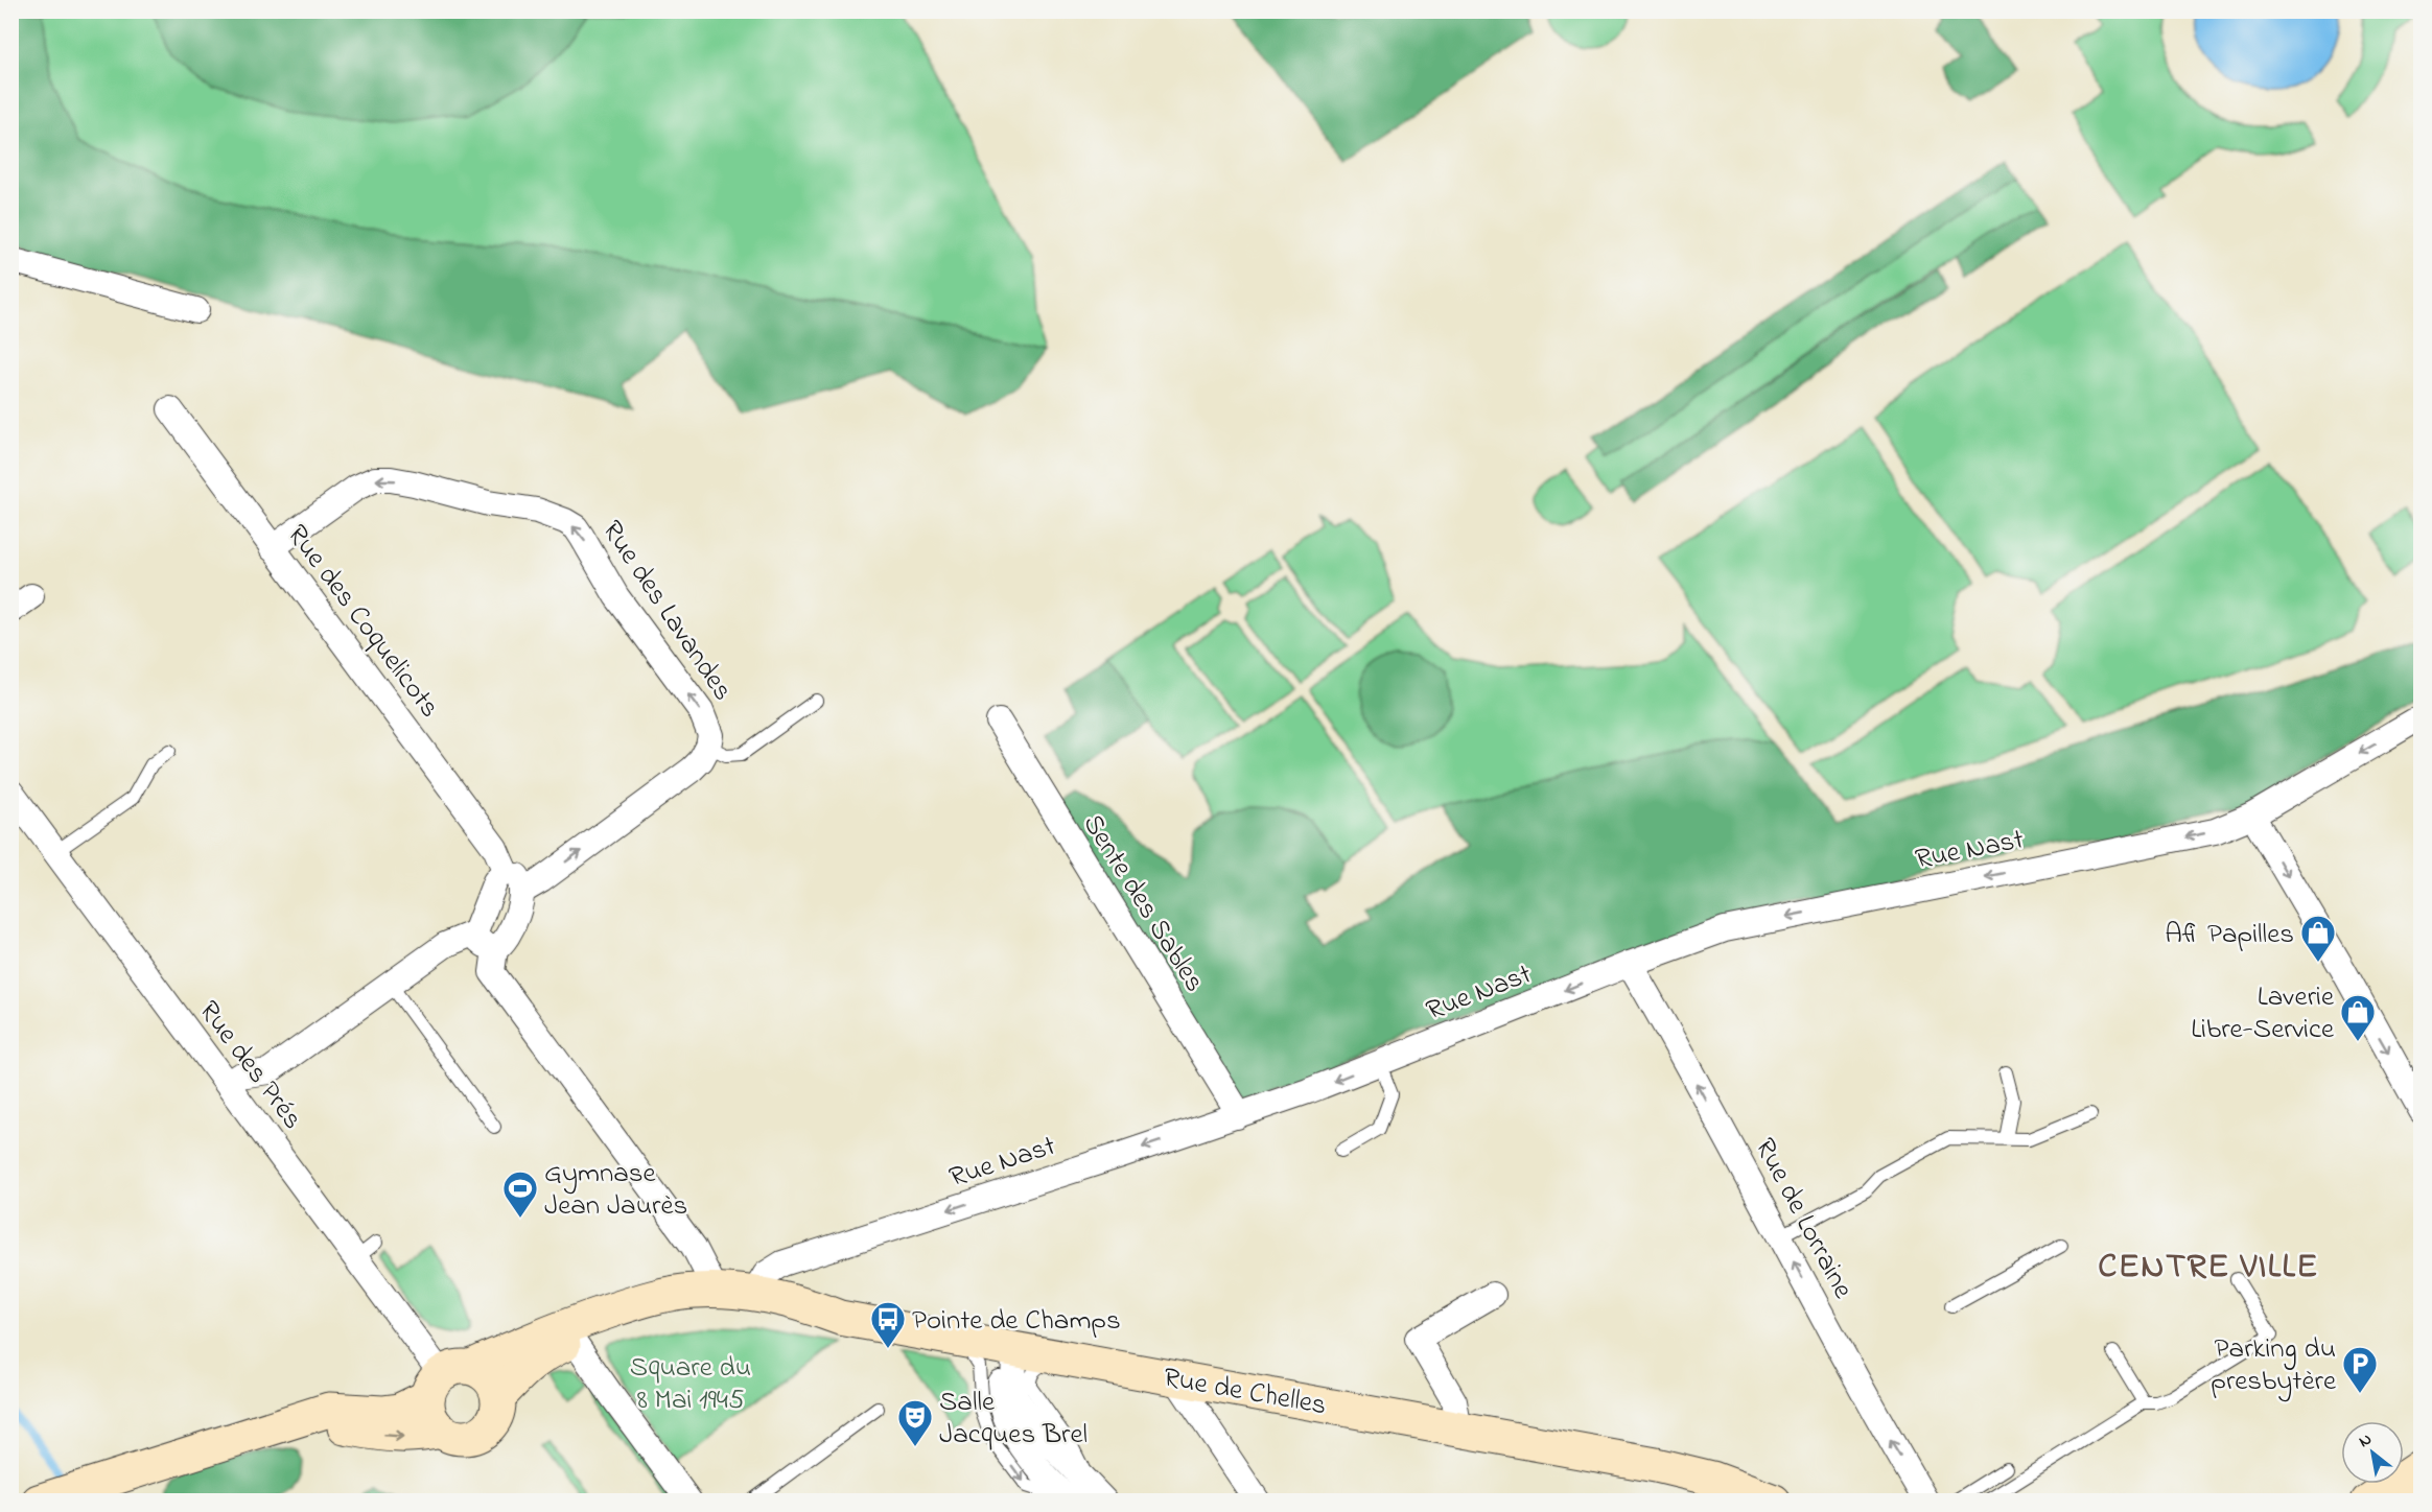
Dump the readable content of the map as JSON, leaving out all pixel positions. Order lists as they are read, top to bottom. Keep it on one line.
{"streets":{"main road":["Rue de Chelles"],"street":["Rue des Lavandes","Rue des Coquelicots","Rue Nast","Sente des Sables","Rue des Prés","Rue de Lorraine"]},"crossings":[["Rue des Lavandes","Rue des Coquelicots"],["Rue Nast","Sente des Sables"],["Rue Nast","Rue de Lorraine"],["Rue Nast","Rue de Chelles"],["Rue des Prés","Rue de Chelles"]],"one_way":["Rue Nast","Rue de Lorraine"],"districts":["CENTRE VILLE"],"parks":["Square du 8 Mai 1945"],"places":{"shop":["Afi Papilles","Laverie Libre-Service"],"sports":["Gymnase Jean Jaurès"],"bus stop":["Pointe de Champs"],"parking":["Parking du presbytère"],"theatre":["Salle Jacques Brel"]},"north":"top left"}
